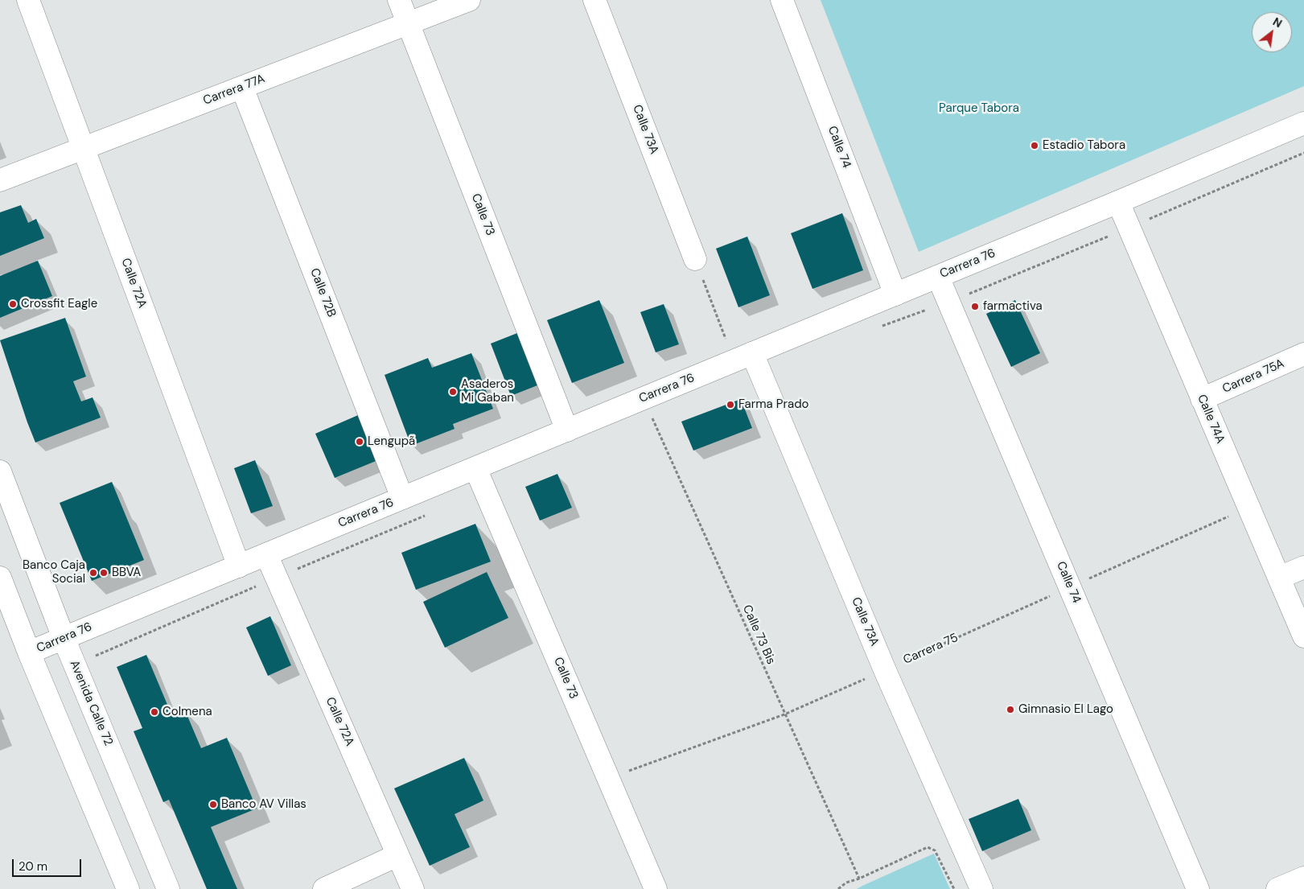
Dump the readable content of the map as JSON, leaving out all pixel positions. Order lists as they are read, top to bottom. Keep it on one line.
{"streets":{"street":["Carrera 77A","Calle 73A","Calle 74","Calle 73","Carrera 76","Calle 72A","Calle 72B","Carrera 75A","Calle 74A","Avenida Calle 72"],"path":["Calle 73 Bis","Carrera 75"]},"crossings":[["Carrera 77A","Calle 73"],["Carrera 77A","Calle 72A"],["Carrera 77A","Calle 72B"],["Calle 73A","Carrera 76"],["Calle 73A","Carrera 75"],["Calle 74","Carrera 76"],["Calle 74","Carrera 75"],["Calle 73","Carrera 76"],["Calle 73","Carrera 75"],["Carrera 76","Calle 72A"],["Carrera 76","Calle 72B"],["Carrera 76","Calle 74A"],["Carrera 76","Calle 73 Bis"],["Carrera 76","Avenida Calle 72"],["Carrera 75A","Calle 74A"],["Calle 74A","Carrera 75"],["Calle 73 Bis","Carrera 75"]],"parks":["Parque Tabora"],"places":["Estadio Tabora","Crossfit Eagle","farmactiva","Asaderos Mi Gaban","Farma Prado","Lengupã","Banco Caja Social","BBVA","Gimnasio El Lago","Colmena","Banco AV Villas"],"scale_bar":"20 m","north":"top right"}
